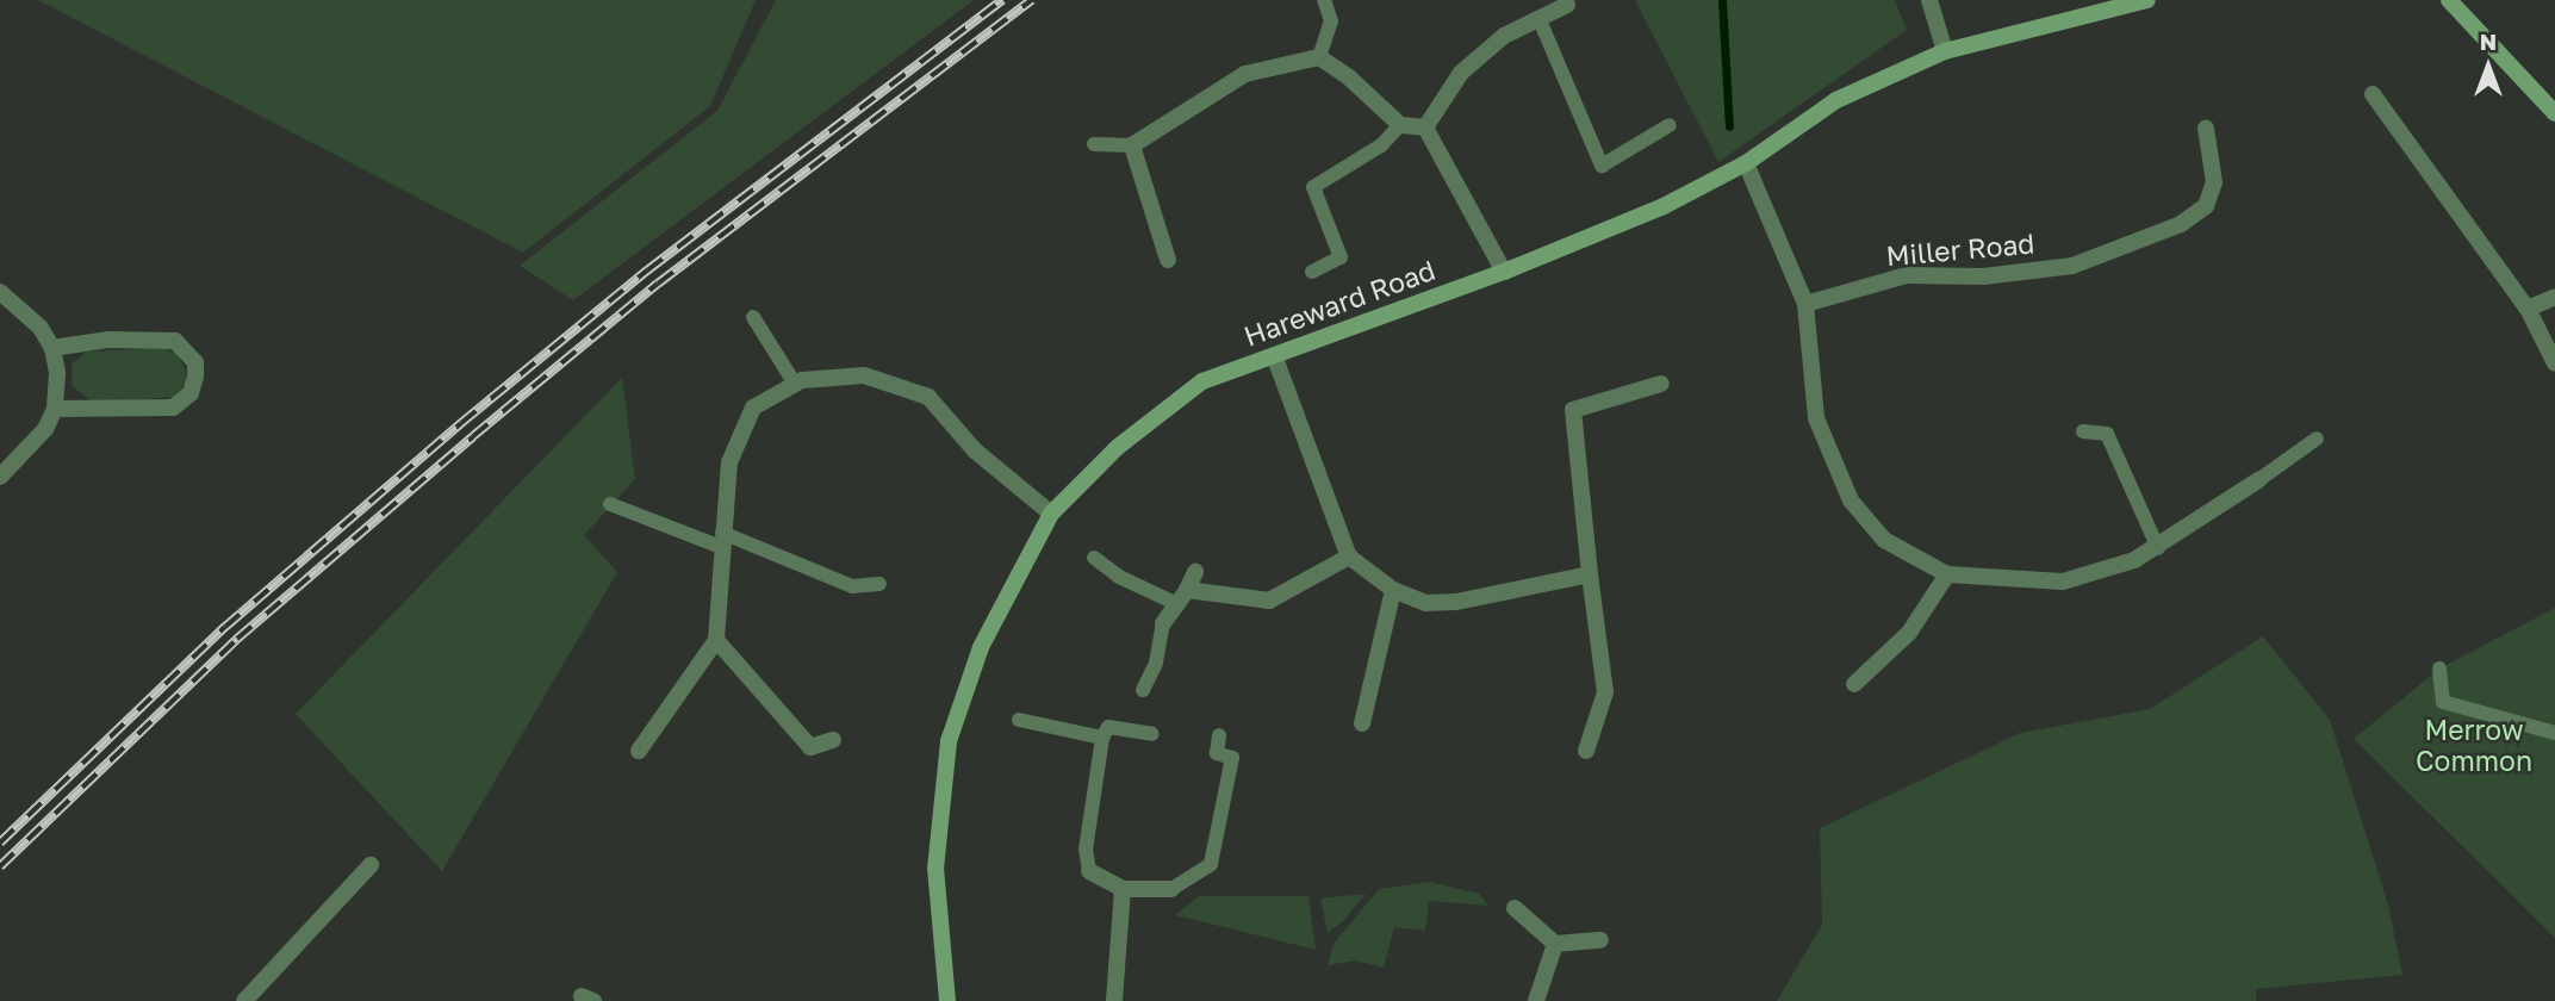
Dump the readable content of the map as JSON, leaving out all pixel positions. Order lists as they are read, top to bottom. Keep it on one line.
{"streets":{"street":["Miller Road","Hareward Road"]},"parks":["Merrow Common"],"north":"top"}
